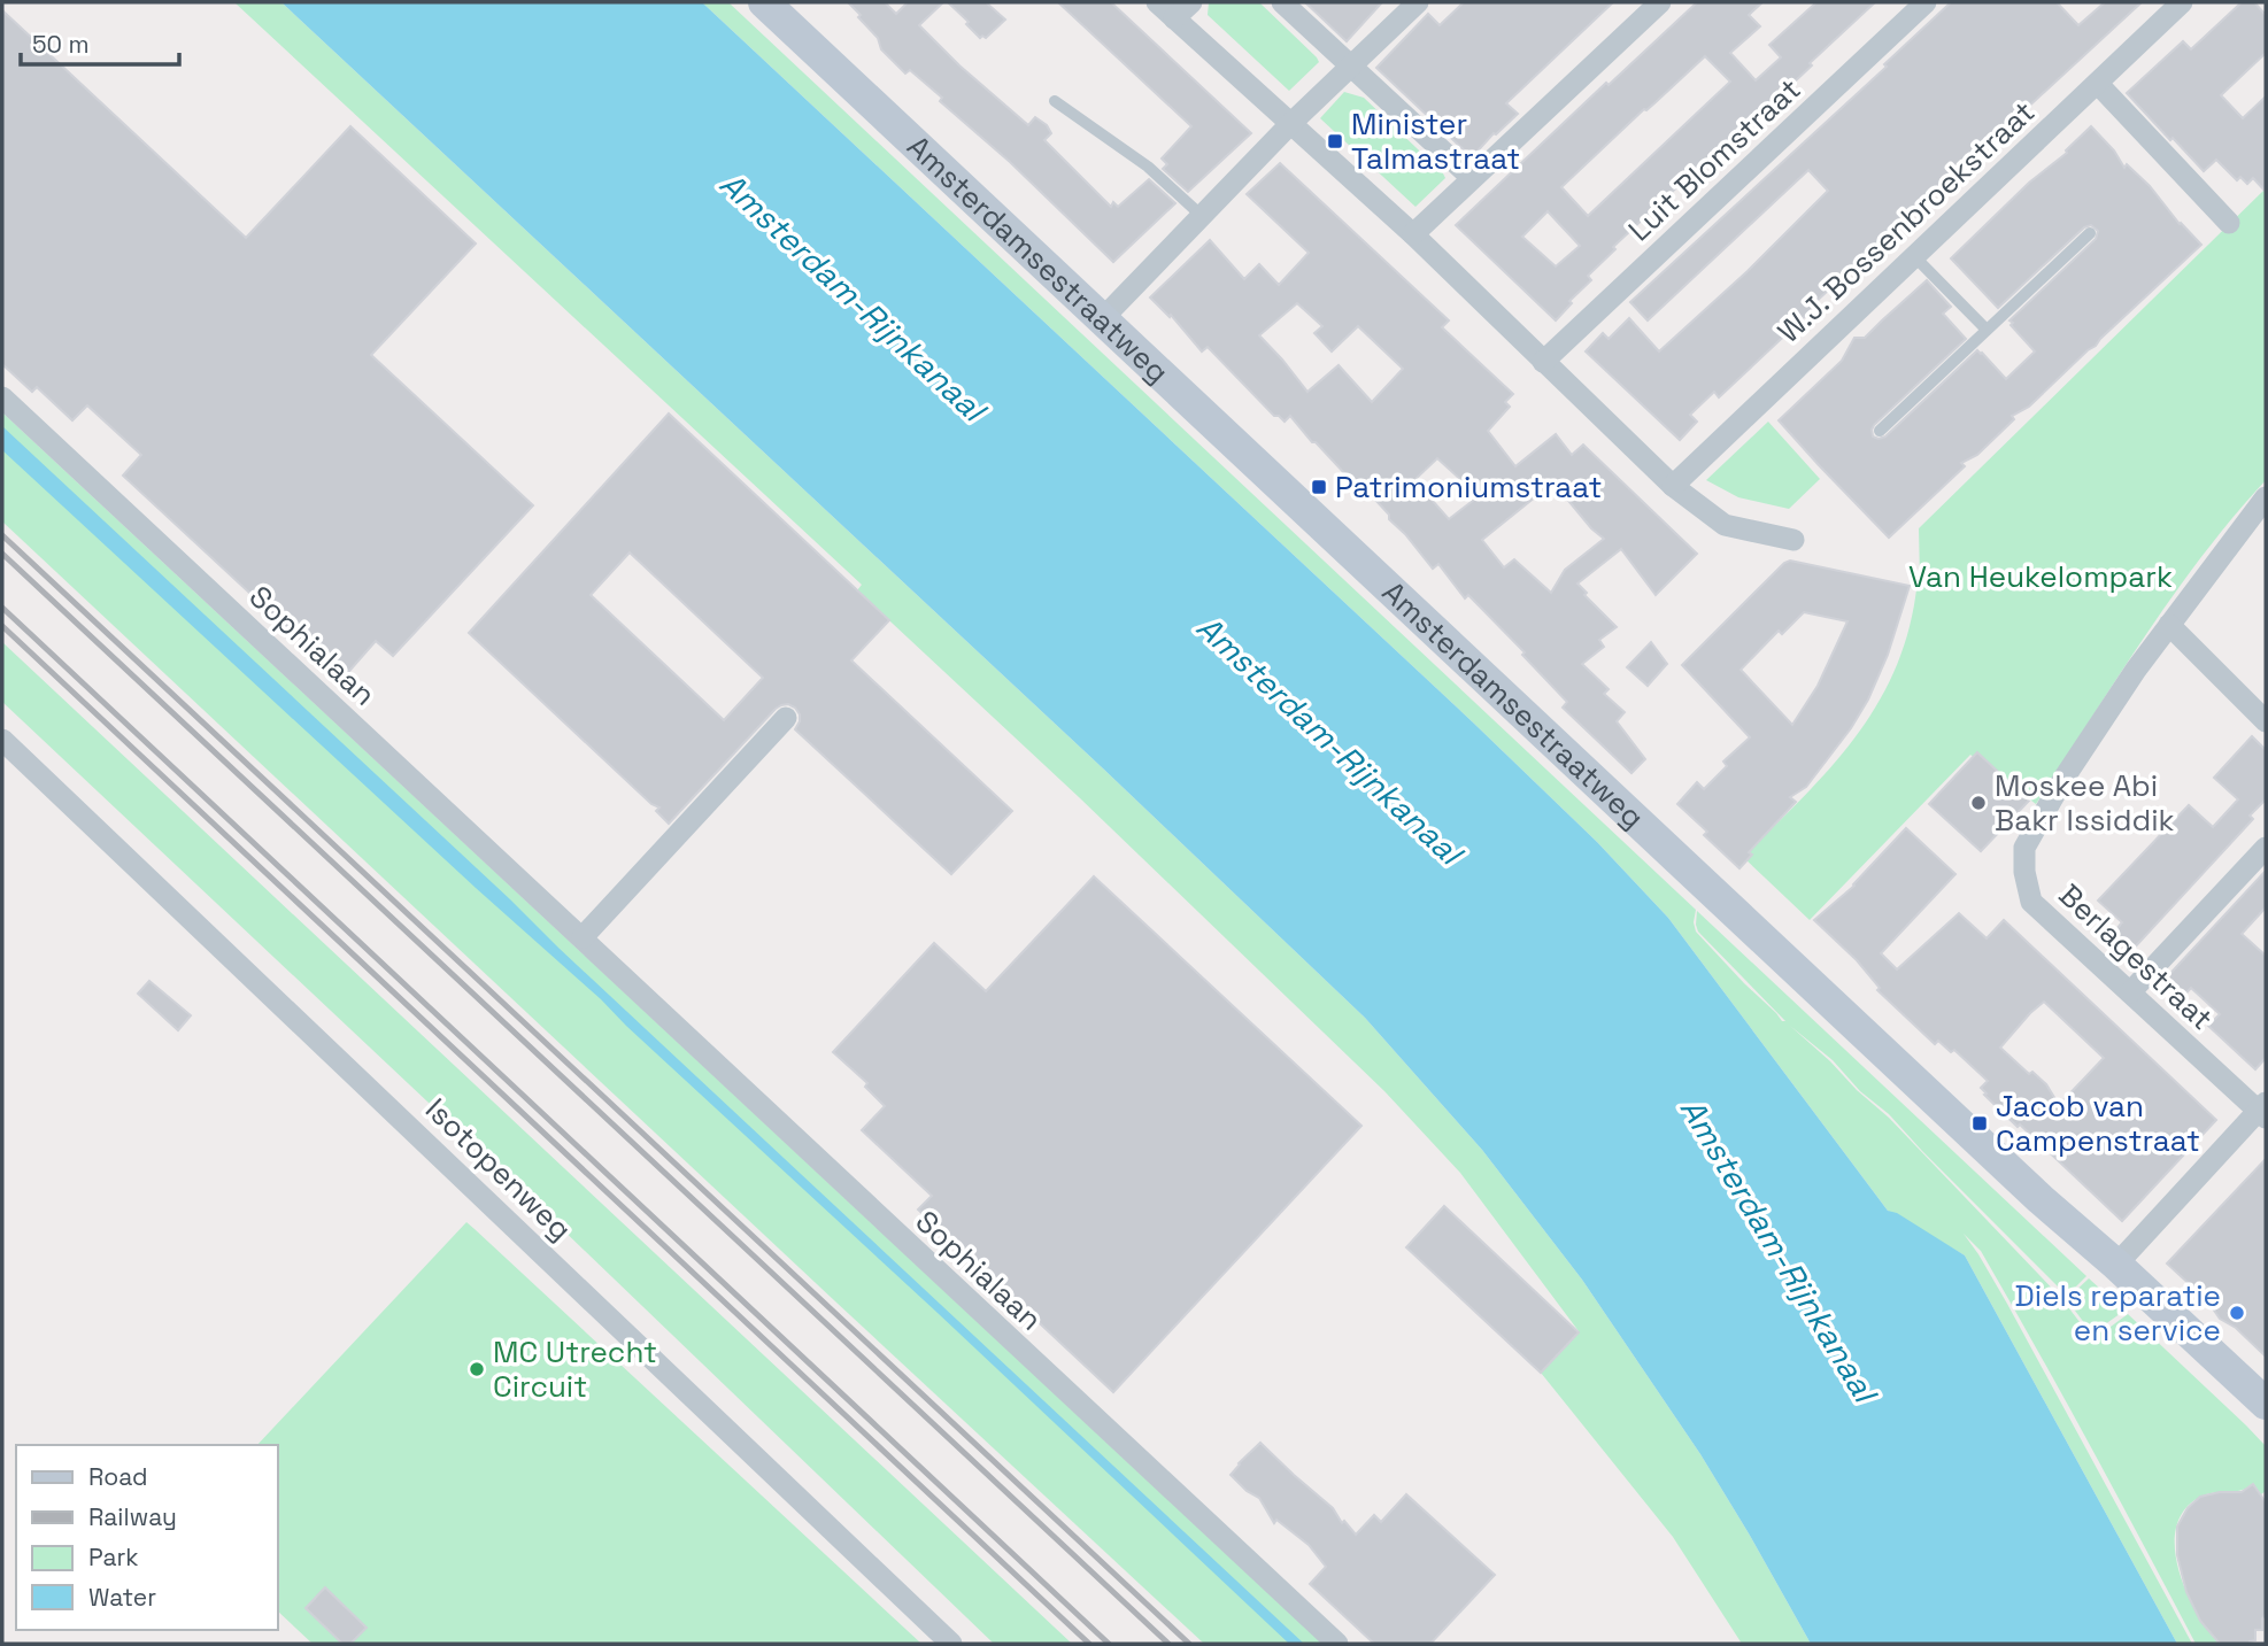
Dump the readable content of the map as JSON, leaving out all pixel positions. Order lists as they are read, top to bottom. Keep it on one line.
{"streets":{"main road":["Amsterdamsestraatweg"],"street":["Luit Blomstraat","W.J. Bossenbroekstraat","Sophialaan","Berlagestraat","Isotopenweg"]},"water":["Amsterdam-Rijnkanaal"],"parks":["Van Heukelompark"],"places":{"transit":["Minister Talmastraat","Patrimoniumstraat","Jacob van Campenstraat"],"other":["Moskee Abi Bakr Issiddik","Diels reparatie en service","MC Utrecht Circuit"]},"legend":["Road","Railway","Park","Water"],"scale_bar":"50 m"}
